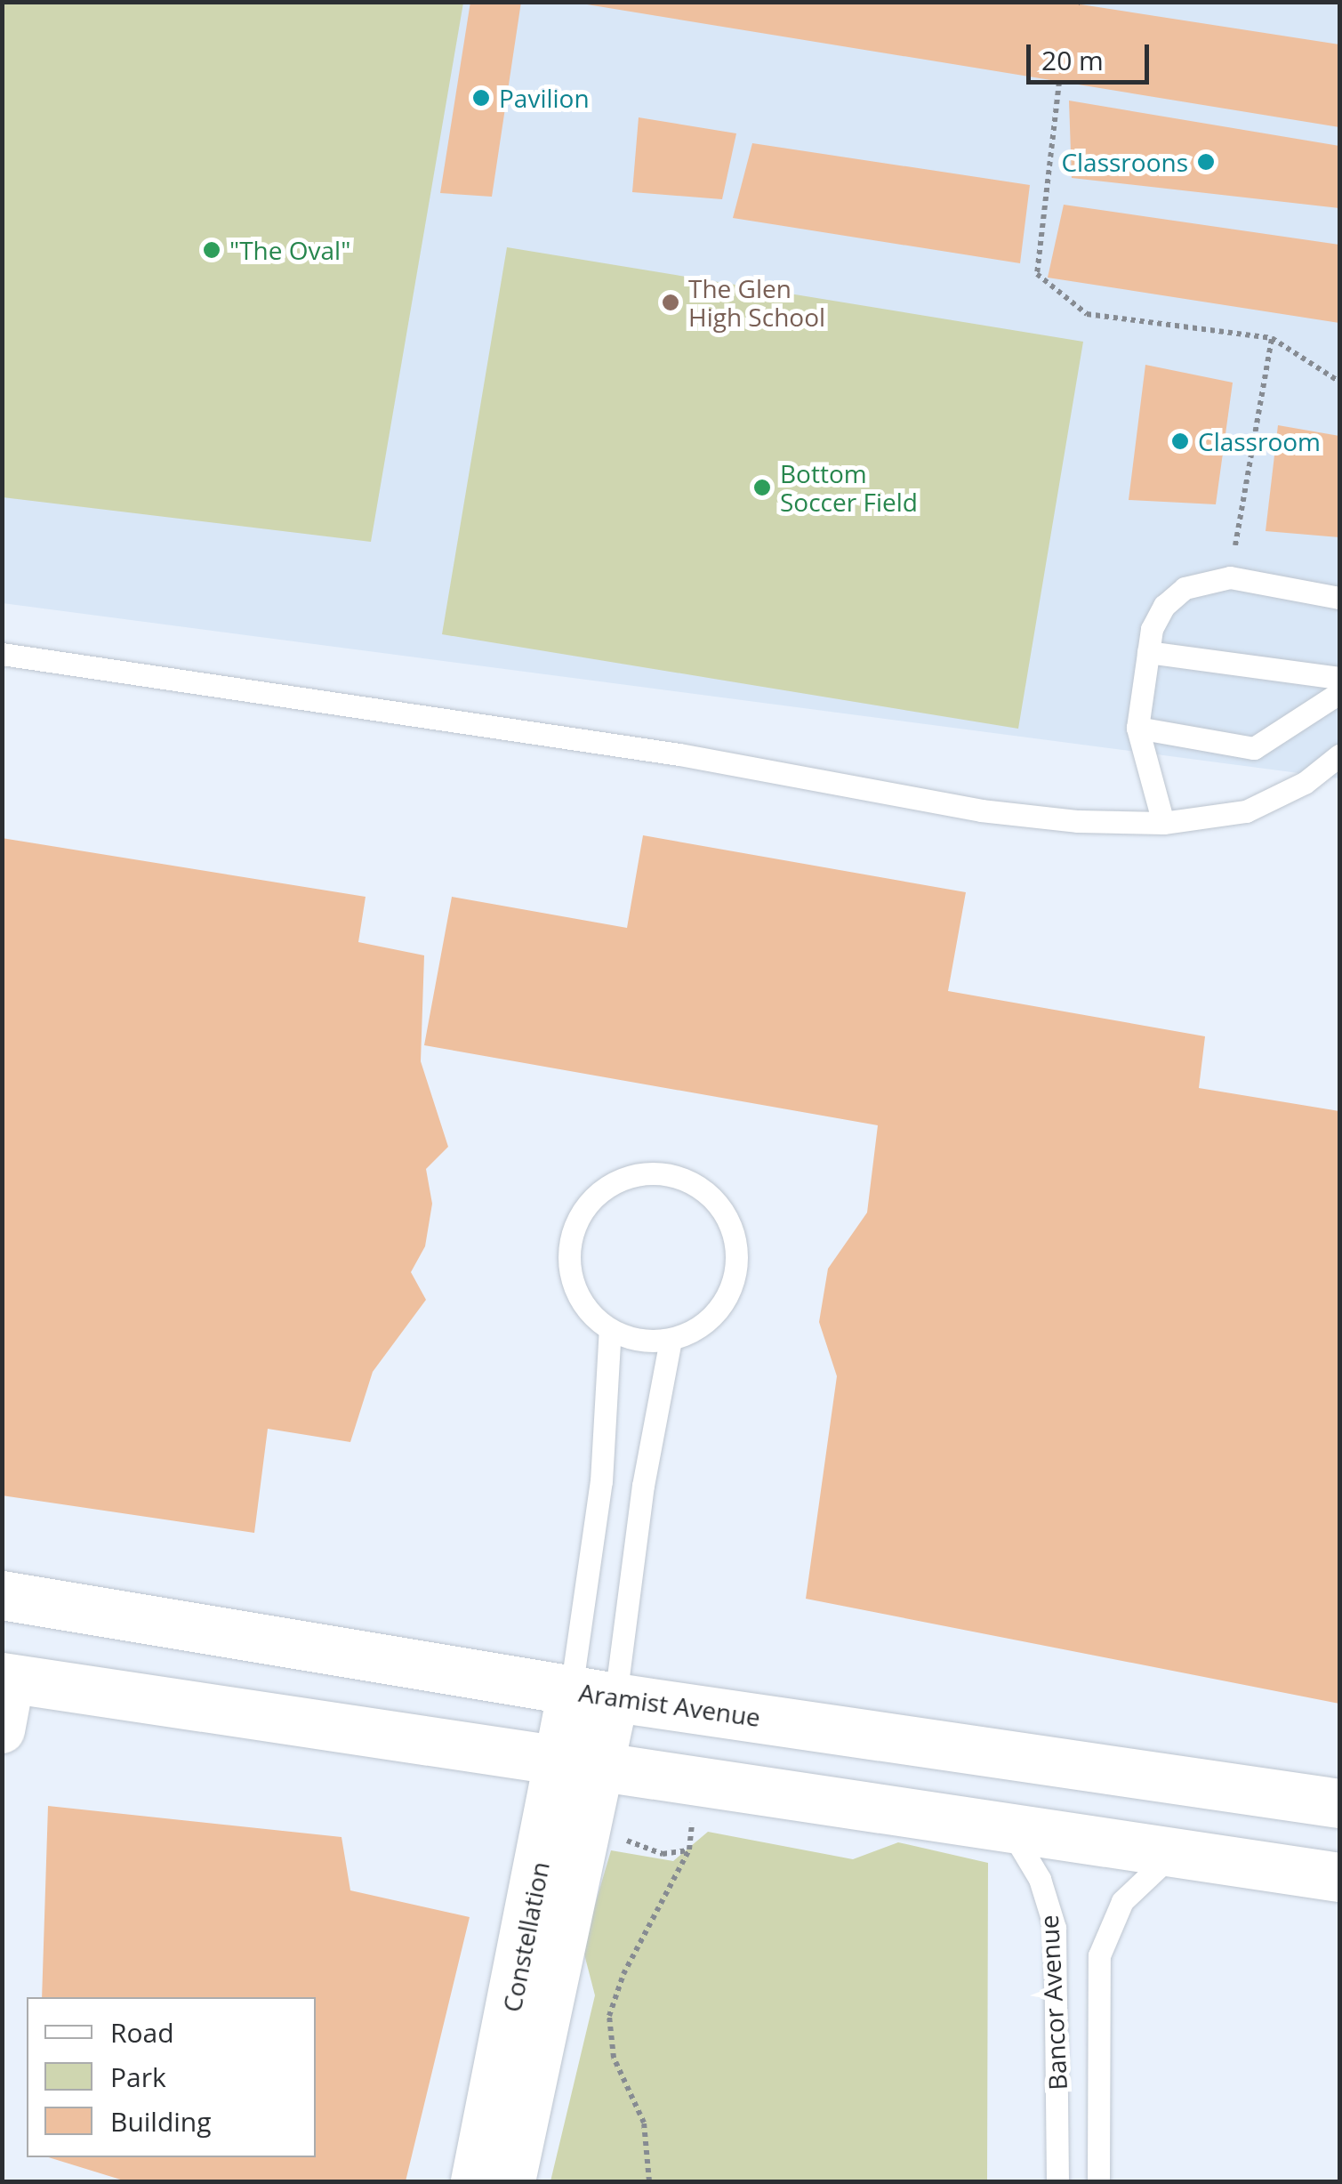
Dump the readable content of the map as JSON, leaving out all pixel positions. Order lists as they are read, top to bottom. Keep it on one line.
{"streets":{"street":["Aramist Avenue","Constellation"],"lane":["Bancor Avenue"]},"crossings":[["Aramist Avenue","Constellation"]],"places":["Pavilion","Classroons","\"The Oval\"","The Glen High School","Classroom","Bottom Soccer Field"],"legend":["Road","Park","Building"],"scale_bar":"20 m"}
